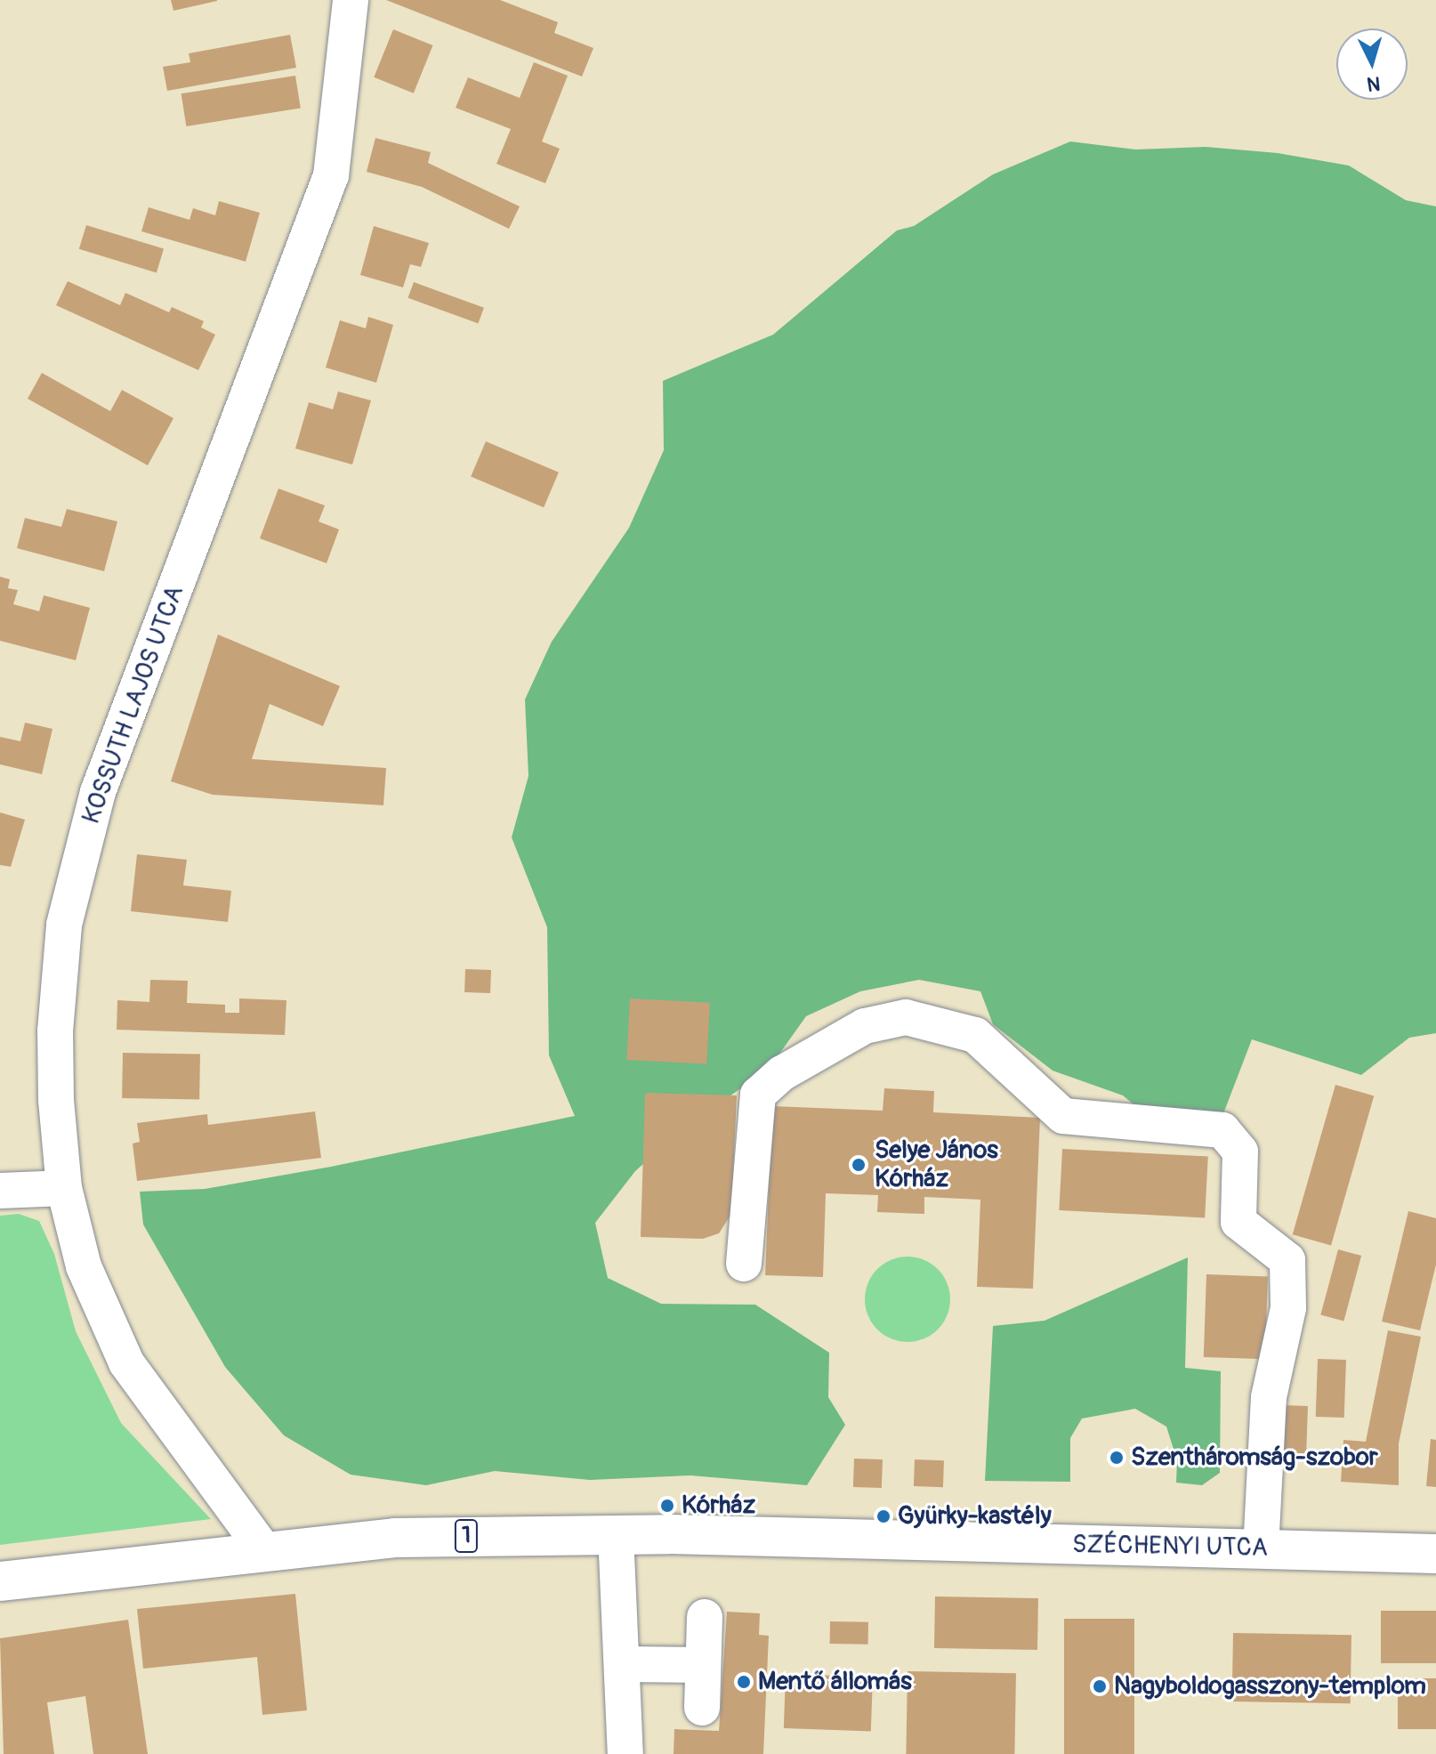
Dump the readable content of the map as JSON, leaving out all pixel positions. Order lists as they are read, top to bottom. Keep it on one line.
{"streets":{"main road":["1","SZÉCHENYI UTCA"],"street":["KOSSUTH LAJOS UTCA"]},"crossings":[["KOSSUTH LAJOS UTCA","1"],["KOSSUTH LAJOS UTCA","SZÉCHENYI UTCA"],["1","SZÉCHENYI UTCA"]],"places":["Selye János Kórház","Szentháromság-szobor","Kórház","Gyürky-kastély","Mentő állomás","Nagyboldogasszony-templom"],"north":"bottom"}
